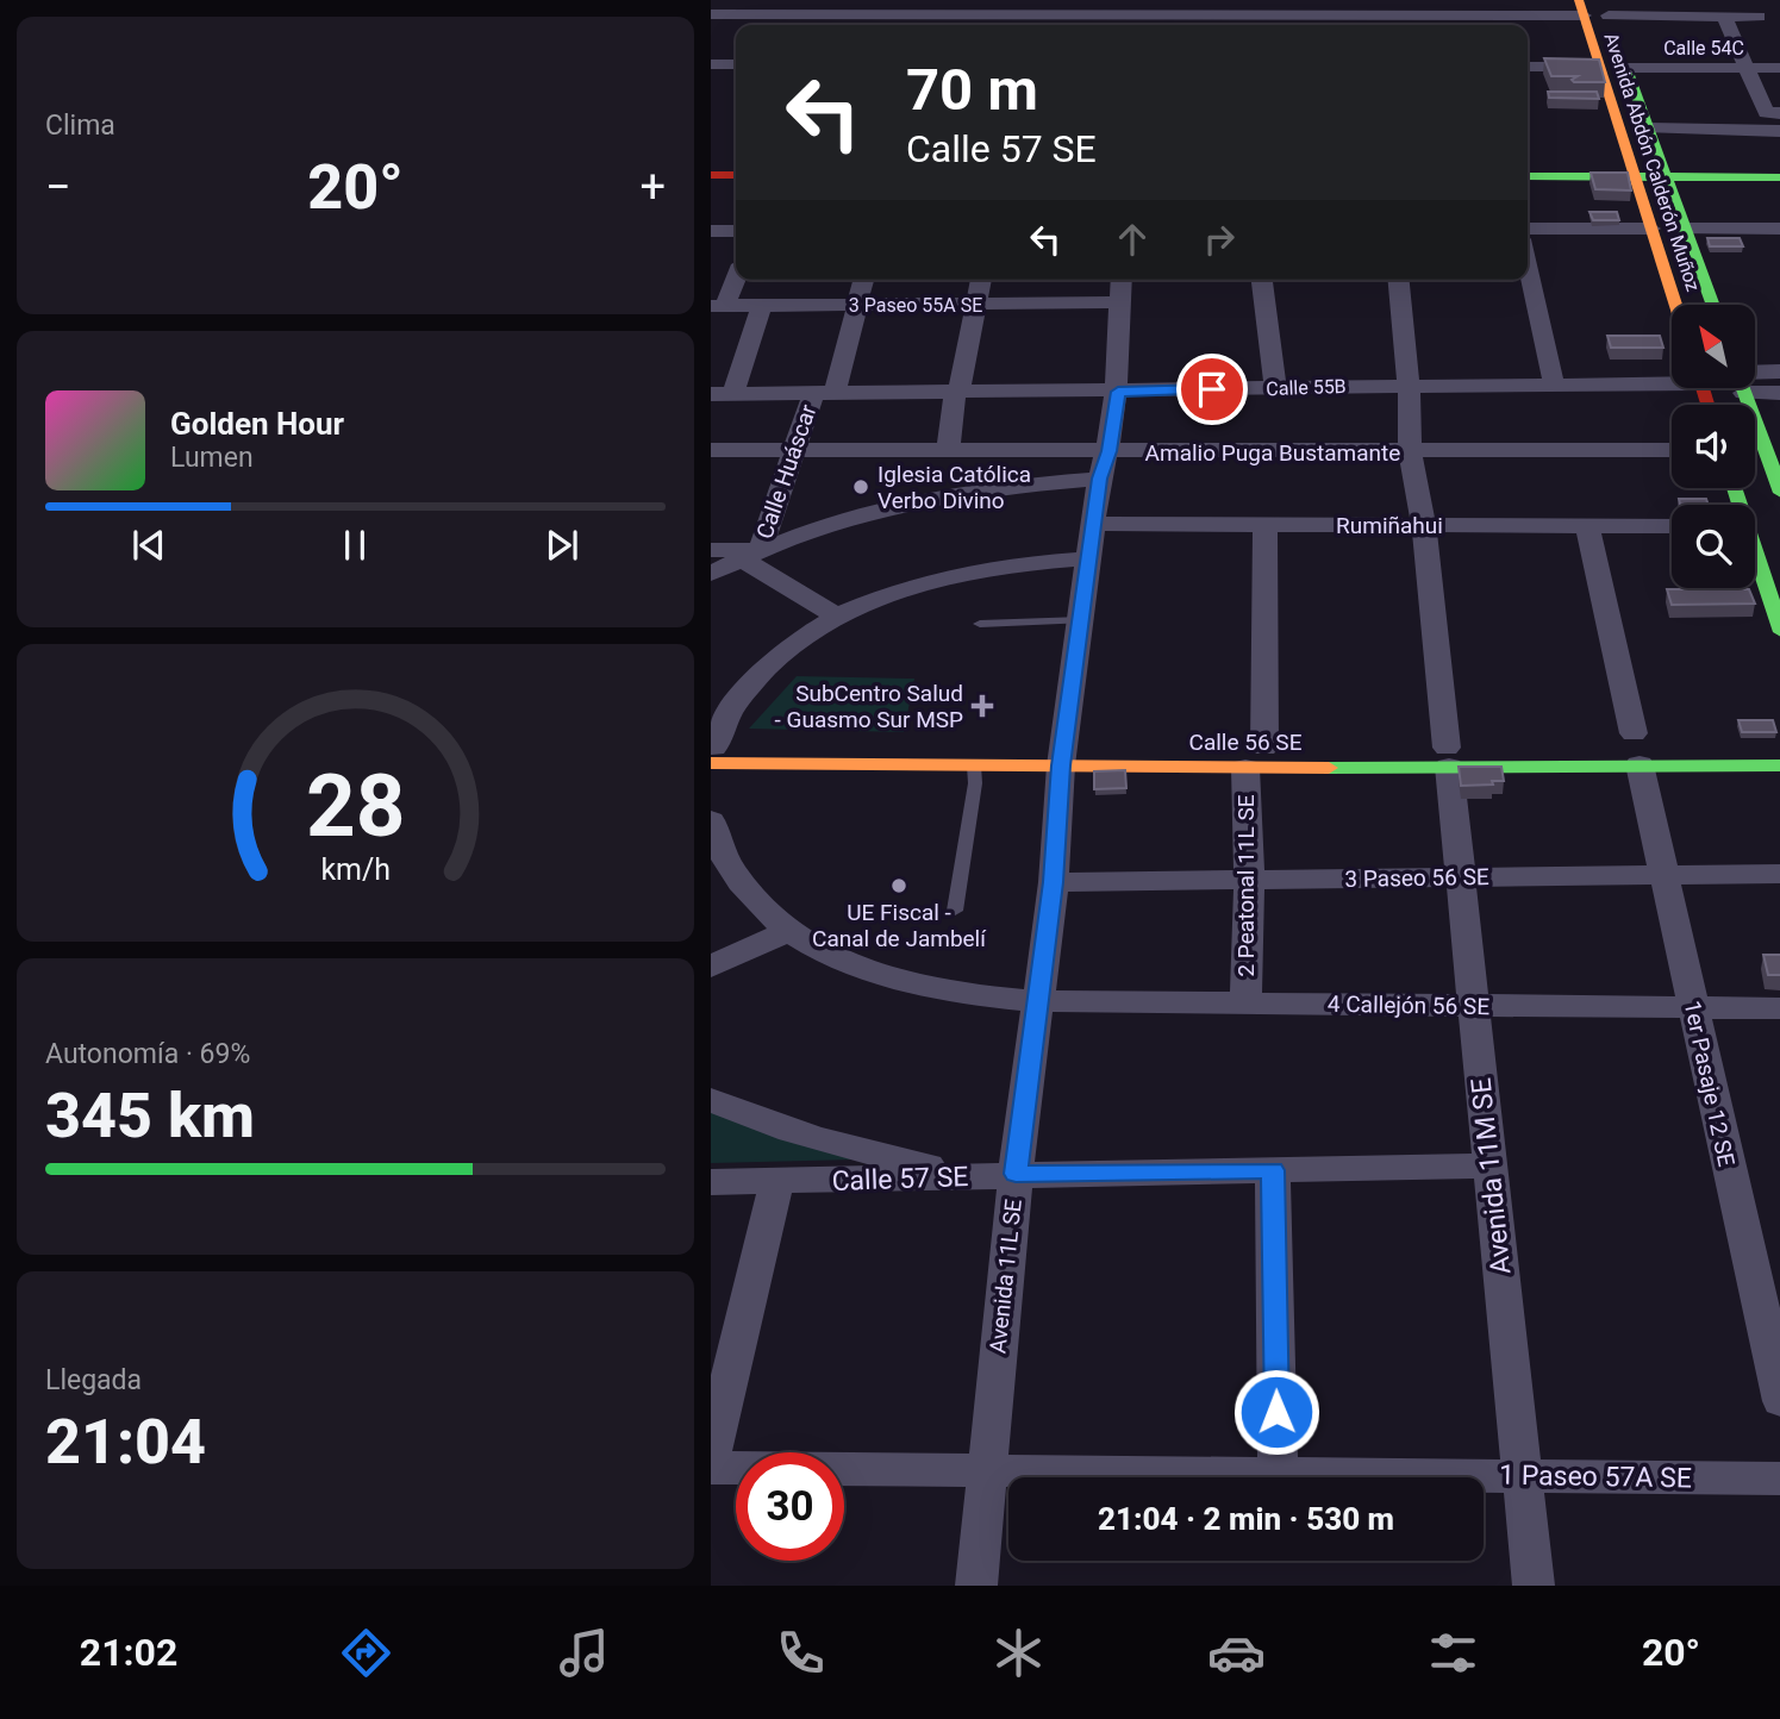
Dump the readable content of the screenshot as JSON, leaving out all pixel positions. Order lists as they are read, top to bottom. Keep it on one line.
{"streets":{"main road":["Avenida Abdón Calderón Muñoz","Calle 56 SE"],"street":["Calle 54C","3 Paseo 55A SE","Calle 55B","Amalio Puga Bustamante","Calle Huáscar","Rumiñahui","3 Paseo 56 SE","2 Peatonal 11L SE","4 Callejón 56 SE","1er Pasaje 12 SE","Avenida 11M SE","Calle 57 SE","Avenida 11L SE","1 Paseo 57A SE"]},"crossings":[["Calle 54C","Avenida Abdón Calderón Muñoz"],["3 Paseo 55A SE","Calle Huáscar"],["3 Paseo 55A SE","Avenida 11L SE"],["Calle 55B","Calle Huáscar"],["Calle 55B","Avenida 11M SE"],["Calle 55B","Avenida 11L SE"],["Amalio Puga Bustamante","Calle Huáscar"],["Amalio Puga Bustamante","Avenida 11M SE"],["Amalio Puga Bustamante","Avenida 11L SE"],["Rumiñahui","2 Peatonal 11L SE"],["Rumiñahui","1er Pasaje 12 SE"],["Rumiñahui","Avenida 11M SE"],["Rumiñahui","Avenida 11L SE"],["Calle 56 SE","2 Peatonal 11L SE"],["Calle 56 SE","1er Pasaje 12 SE"],["Calle 56 SE","Avenida 11M SE"],["Calle 56 SE","Avenida 11L SE"],["3 Paseo 56 SE","2 Peatonal 11L SE"],["3 Paseo 56 SE","1er Pasaje 12 SE"],["3 Paseo 56 SE","Avenida 11M SE"],["3 Paseo 56 SE","Avenida 11L SE"],["2 Peatonal 11L SE","4 Callejón 56 SE"],["4 Callejón 56 SE","1er Pasaje 12 SE"],["4 Callejón 56 SE","Avenida 11M SE"],["4 Callejón 56 SE","Avenida 11L SE"],["Avenida 11M SE","Calle 57 SE"],["Avenida 11M SE","1 Paseo 57A SE"],["Calle 57 SE","Avenida 11L SE"],["Avenida 11L SE","1 Paseo 57A SE"]],"places":{"other":["Iglesia Católica Verbo Divino","UE Fiscal - Canal de Jambelí"],"health":["SubCentro Salud - Guasmo Sur MSP"]},"north":"top left","page":{"tile":["Clima",["Autonomía · 69%","345 km"],["Llegada","21:04"]],"turn":["70 m","Calle 57 SE"],"heat":["−","20°","+"],"song":["Golden Hour","Lumen"],"limit":"30","trip":"21:04 · 2 min · 530 m","tabs":["21:02","20°"],"gauge":["28","km/h"]}}
